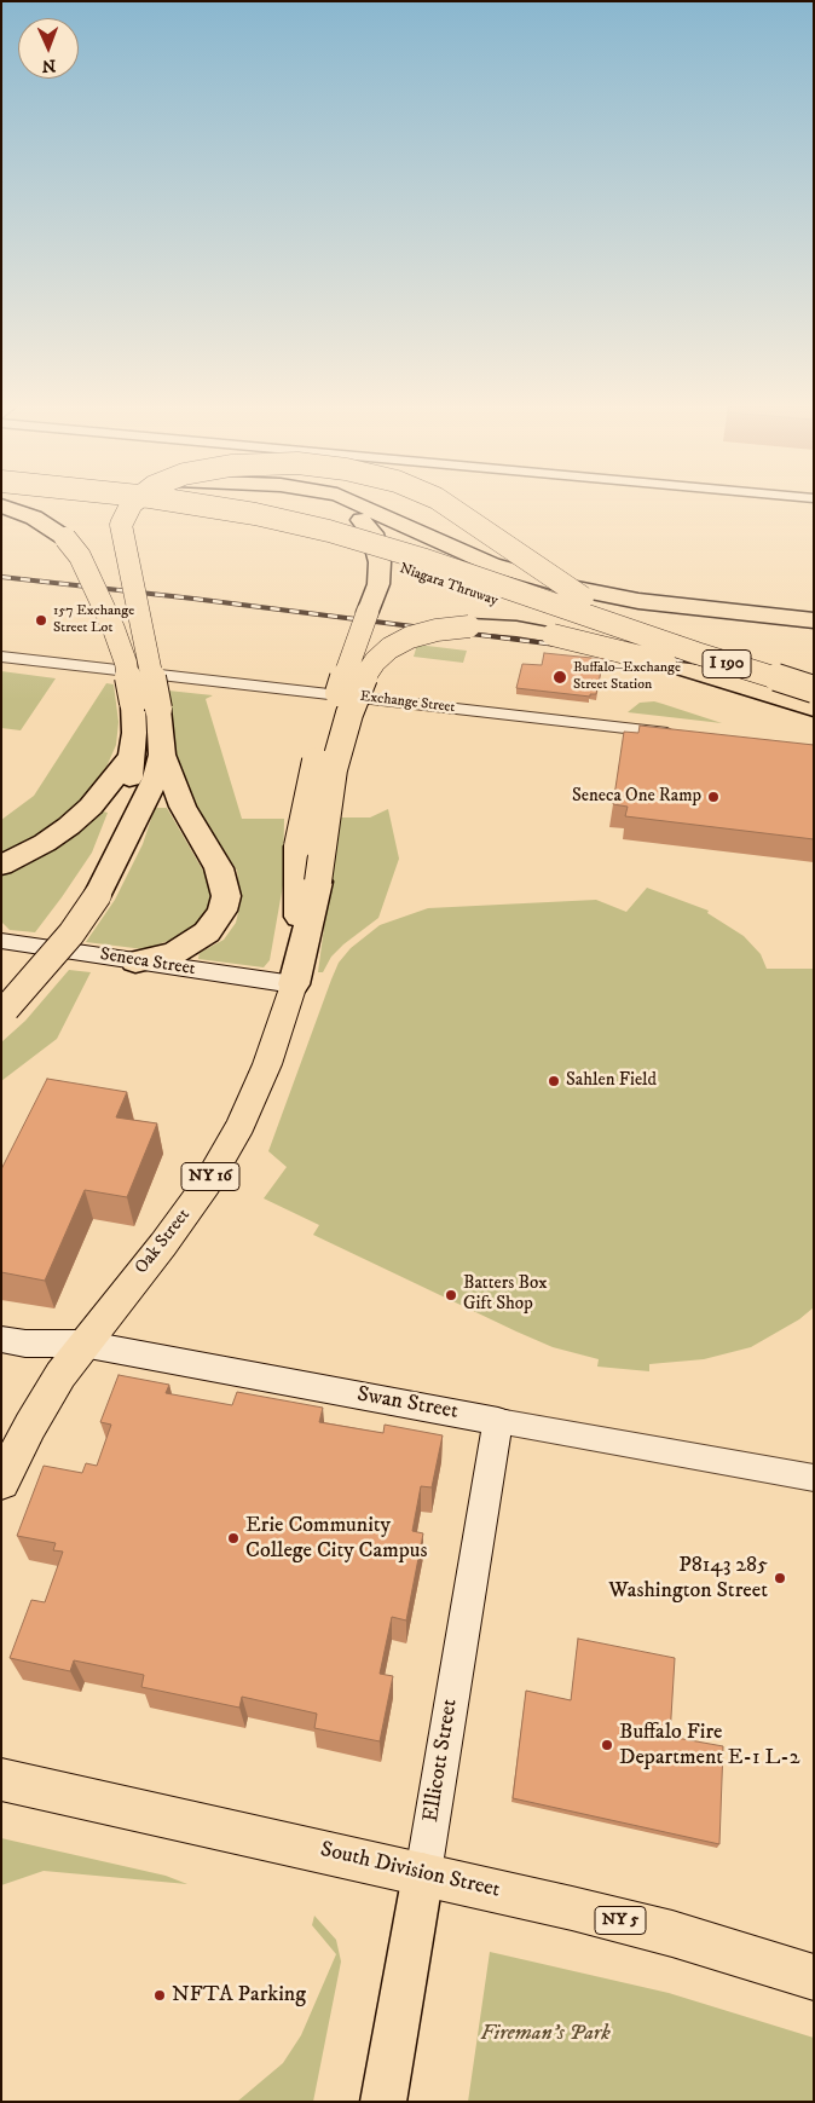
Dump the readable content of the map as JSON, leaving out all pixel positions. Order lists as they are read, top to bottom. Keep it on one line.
{"streets":{"highway":["Niagara Thruway","I 190","NY 16","Oak Street","South Division Street","NY 5"],"main road":["Seneca Street","Swan Street","Ellicott Street"],"street":["Exchange Street"]},"crossings":[["Seneca Street","Oak Street"],["Oak Street","Swan Street"],["Swan Street","Ellicott Street"],["Ellicott Street","South Division Street"]],"parks":["Fireman's Park"],"places":["157 Exchange Street Lot","Buffalo–Exchange Street Station","Seneca One Ramp","Sahlen Field","Batters Box Gift Shop","Erie Community College City Campus","P8143 285 Washington Street","Buffalo Fire Department E-1 L-2","NFTA Parking"],"north":"bottom"}
